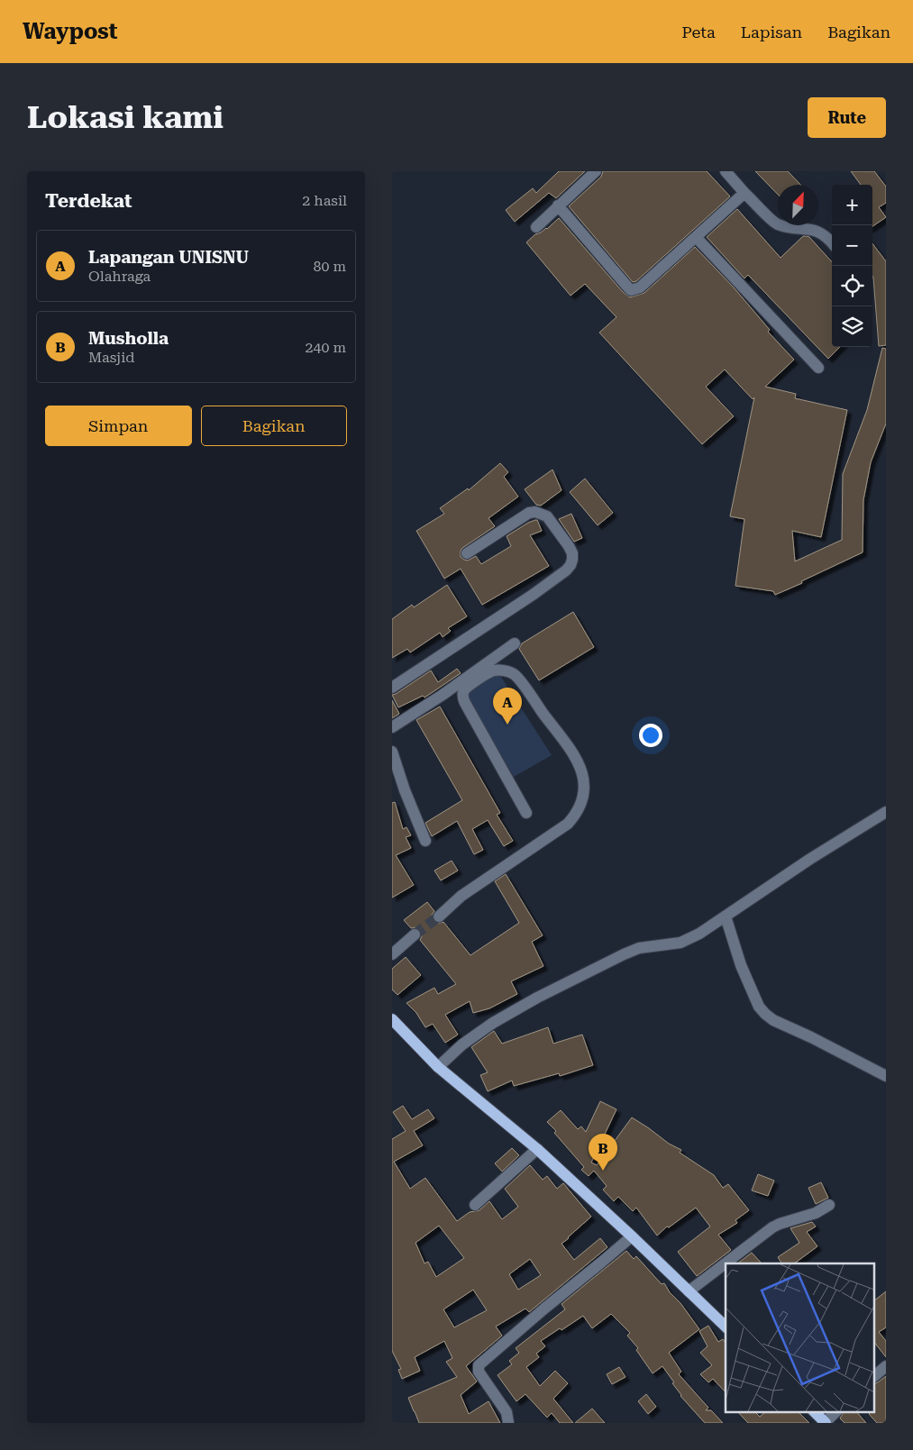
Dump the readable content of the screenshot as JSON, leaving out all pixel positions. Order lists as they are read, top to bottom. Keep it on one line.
{"north":"top right","page":{"header":"Waypost","nav":["Peta","Lapisan","Bagikan"],"buttons":["Rute",["Simpan","Bagikan"]],"title":"Lokasi kami","heading":["Terdekat","2 hasil"],"map_buttons":["+","−"],"list":[{"mark":"A","name":"Lapangan UNISNU","note":"Olahraga","value":"80 m"},{"mark":"B","name":"Musholla","note":"Masjid","value":"240 m"}],"pins":["A","B"]}}
